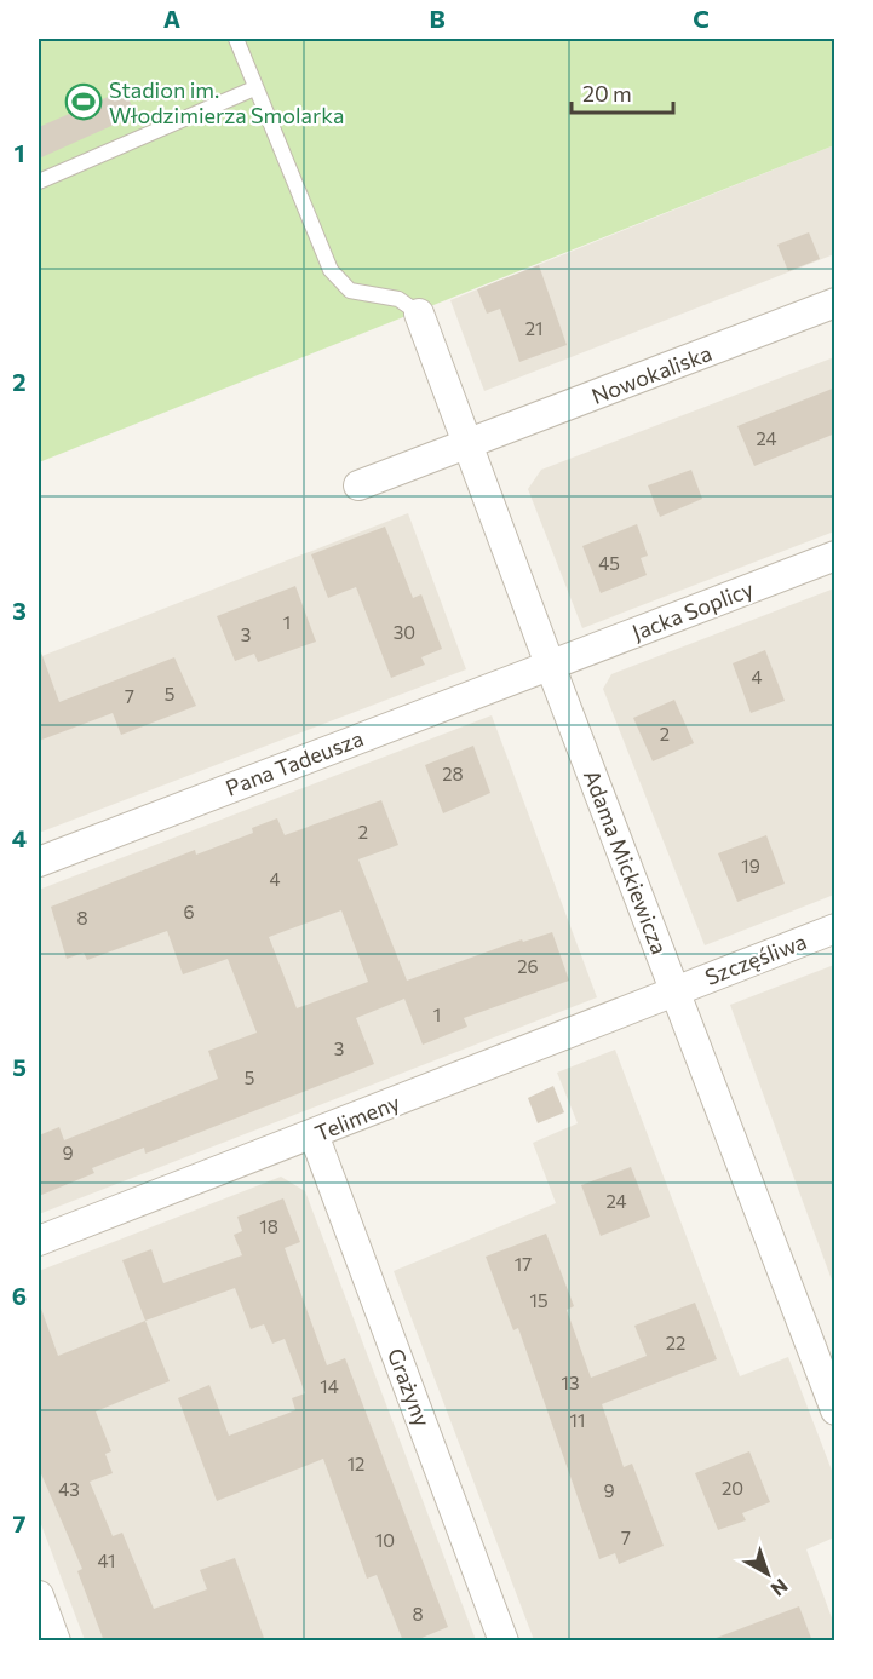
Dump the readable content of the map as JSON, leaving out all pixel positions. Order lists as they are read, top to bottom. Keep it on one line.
{"streets":{"street":["Nowokaliska","Jacka Soplicy","Pana Tadeusza","Adama Mickiewicza","Szczęśliwa","Telimeny","Grażyny"]},"crossings":[["Nowokaliska","Adama Mickiewicza"],["Jacka Soplicy","Pana Tadeusza"],["Jacka Soplicy","Adama Mickiewicza"],["Pana Tadeusza","Adama Mickiewicza"],["Adama Mickiewicza","Szczęśliwa"],["Adama Mickiewicza","Telimeny"],["Szczęśliwa","Telimeny"],["Telimeny","Grażyny"]],"places":{"sports":["Stadion im. Włodzimierza Smolarka"]},"house_numbers":["21","24","45","1","30","3","4","5","7","2","28","2","19","4","6","8","26","1","3","5","9","24","18","17","15","22","13","14","11","12","20","43","9","7","10","41","8"],"scale_bar":"20 m","north":"bottom right","grid":{"columns":["A","B","C"],"rows":["1","2","3","4","5","6","7"]}}
